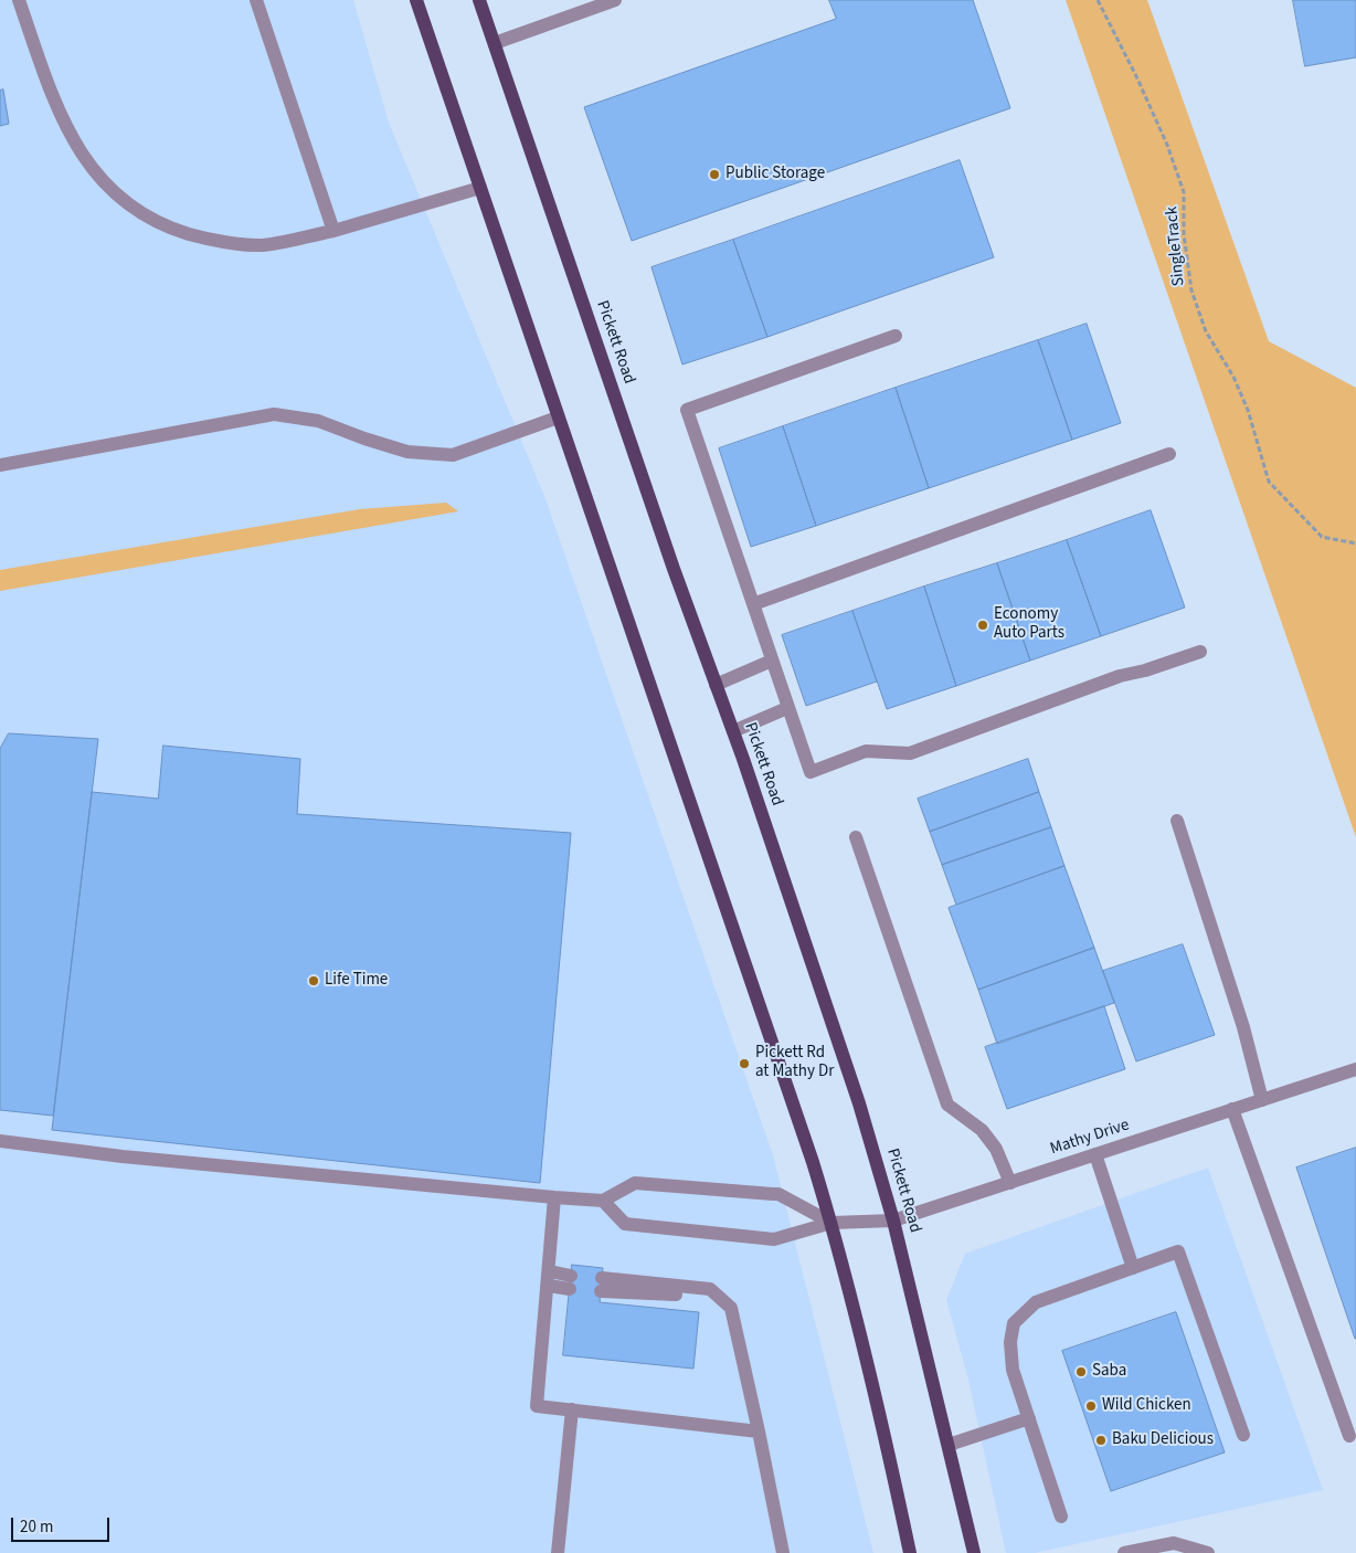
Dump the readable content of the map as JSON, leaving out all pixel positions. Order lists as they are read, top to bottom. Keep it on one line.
{"streets":{"main road":["Pickett Road"],"street":["Mathy Drive"],"path":["SingleTrack"]},"crossings":[["Pickett Road","Mathy Drive"]],"places":["Public Storage","Economy Auto Parts","Life Time","Pickett Rd at Mathy Dr","Saba","Wild Chicken","Baku Delicious"],"scale_bar":"20 m"}
